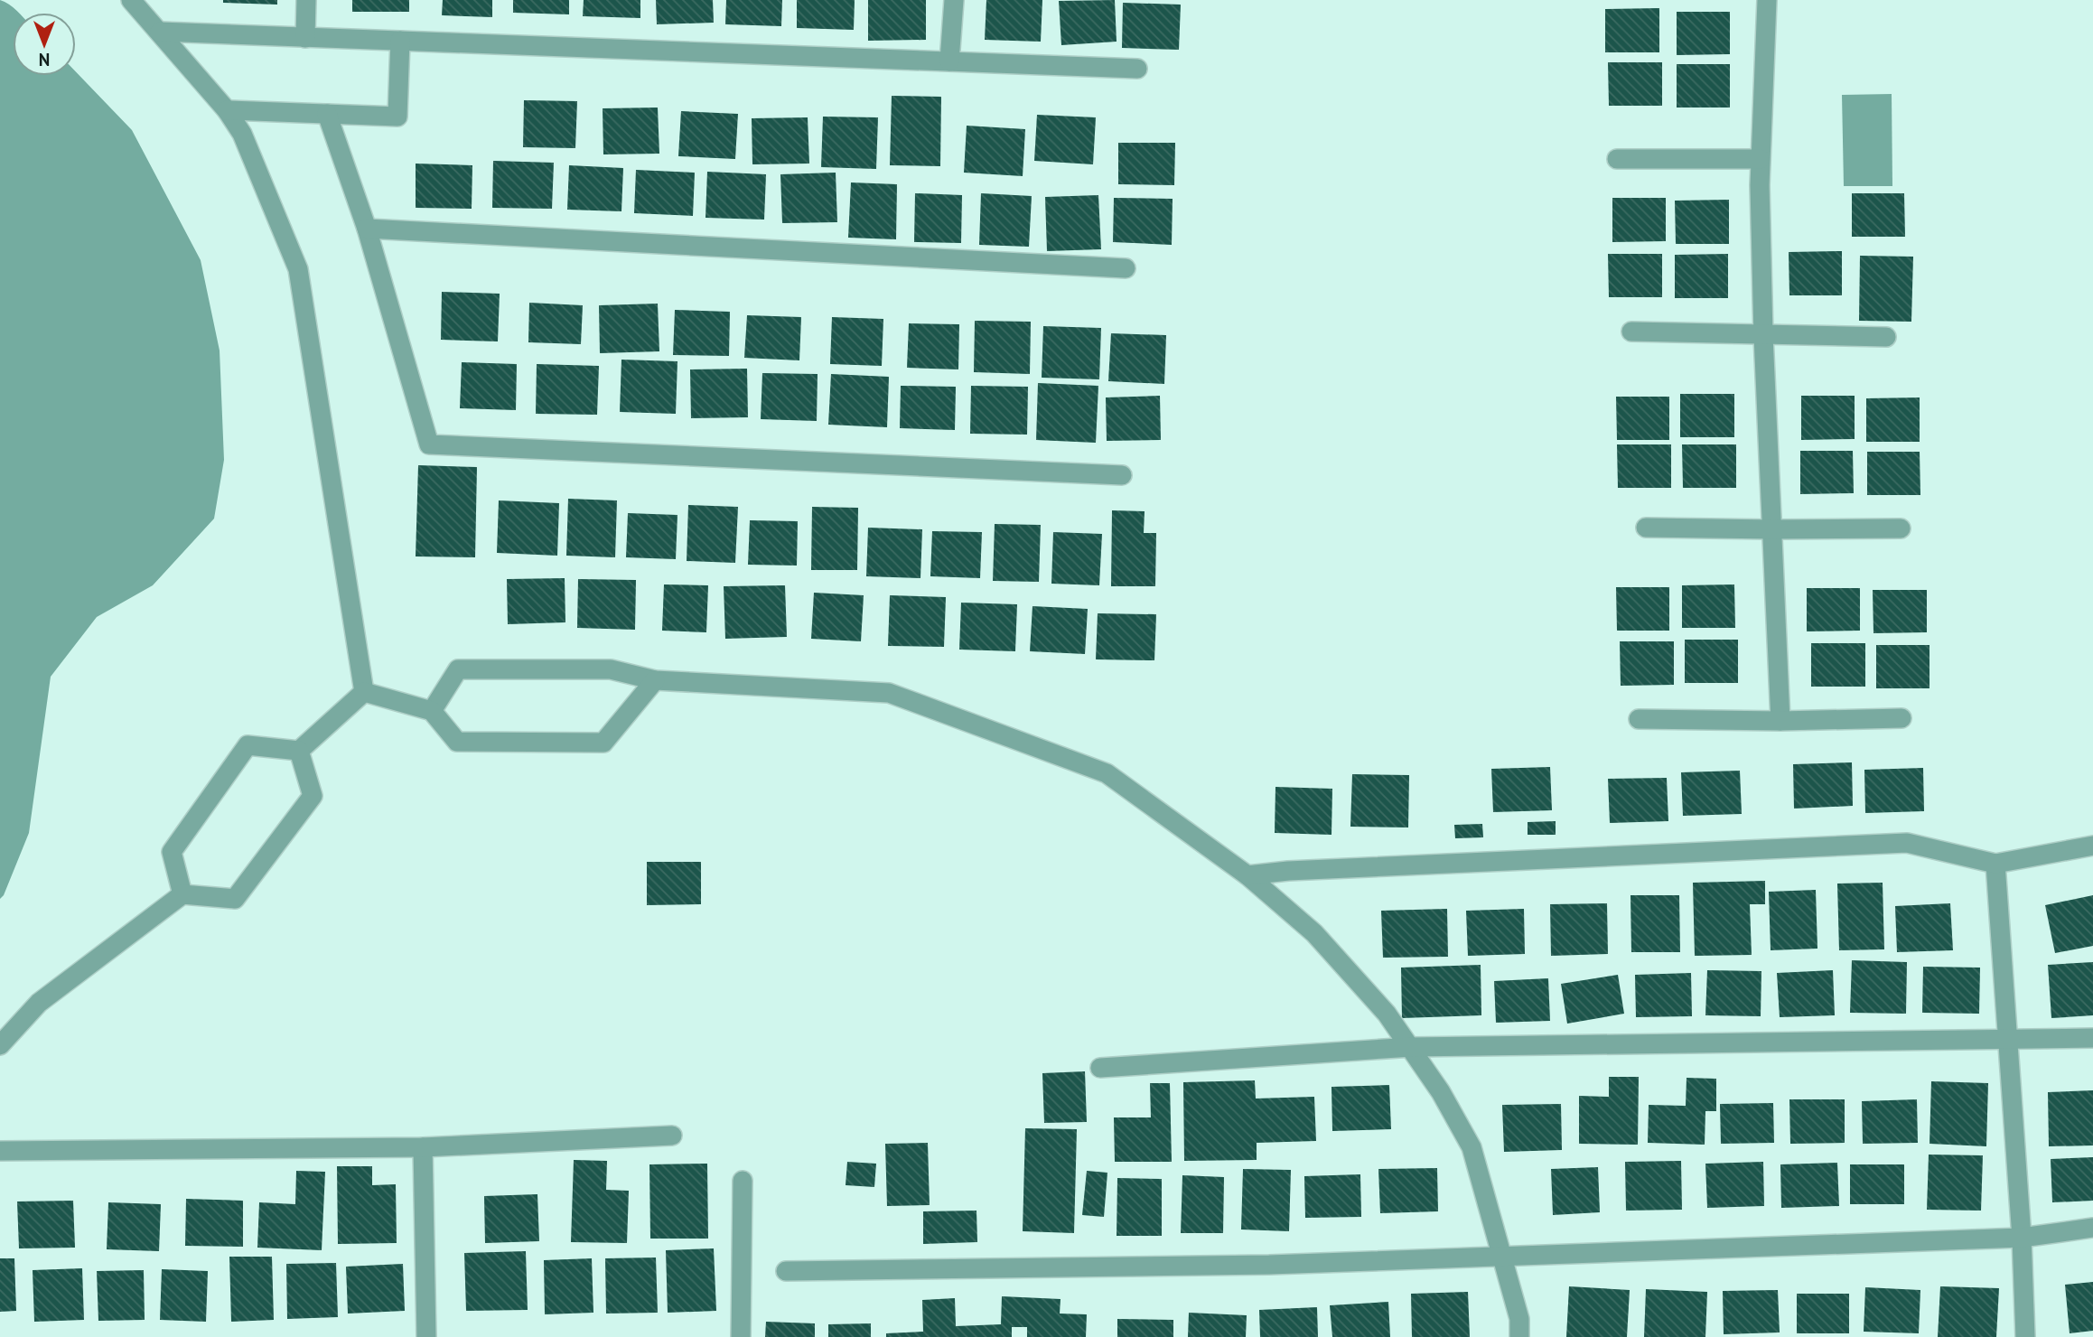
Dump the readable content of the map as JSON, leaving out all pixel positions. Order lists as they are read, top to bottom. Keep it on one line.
{"north":"bottom"}
